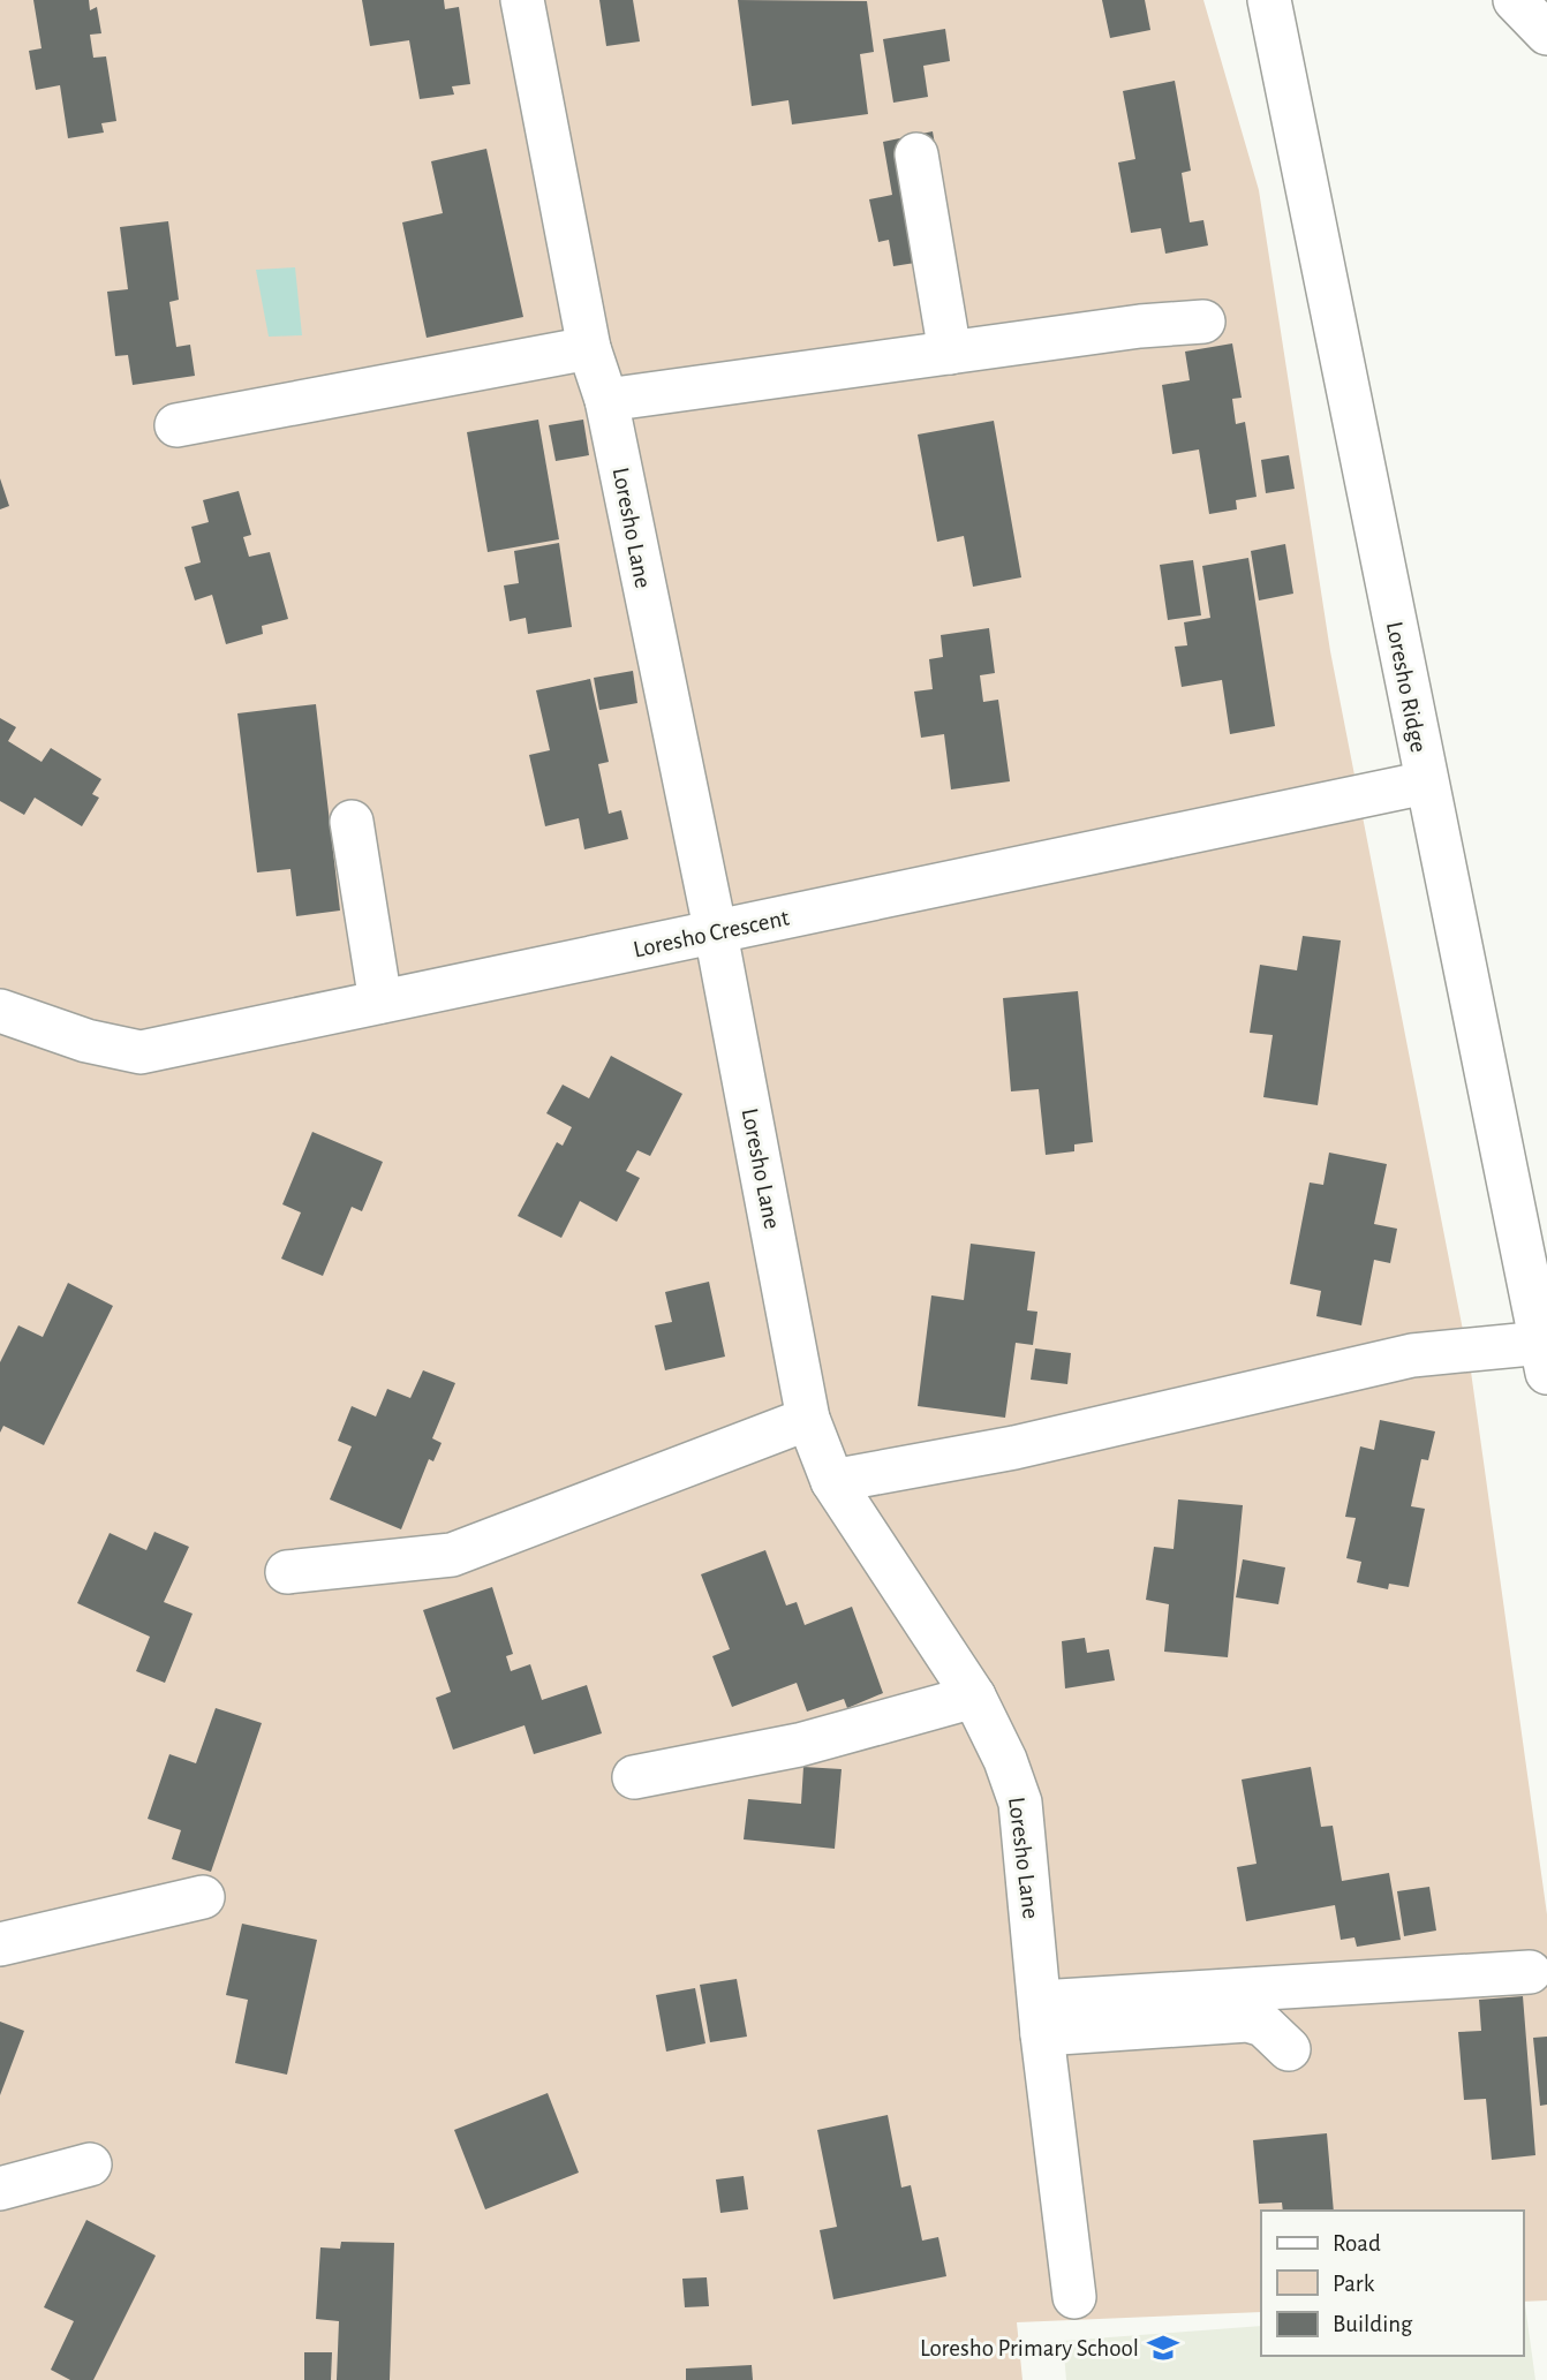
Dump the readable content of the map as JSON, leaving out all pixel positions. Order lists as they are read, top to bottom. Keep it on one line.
{"streets":{"street":["Loresho Lane","Loresho Ridge","Loresho Crescent"]},"crossings":[["Loresho Lane","Loresho Crescent"],["Loresho Ridge","Loresho Crescent"]],"places":{"school or university":["Loresho Primary School"]},"legend":["Road","Park","Building"]}
